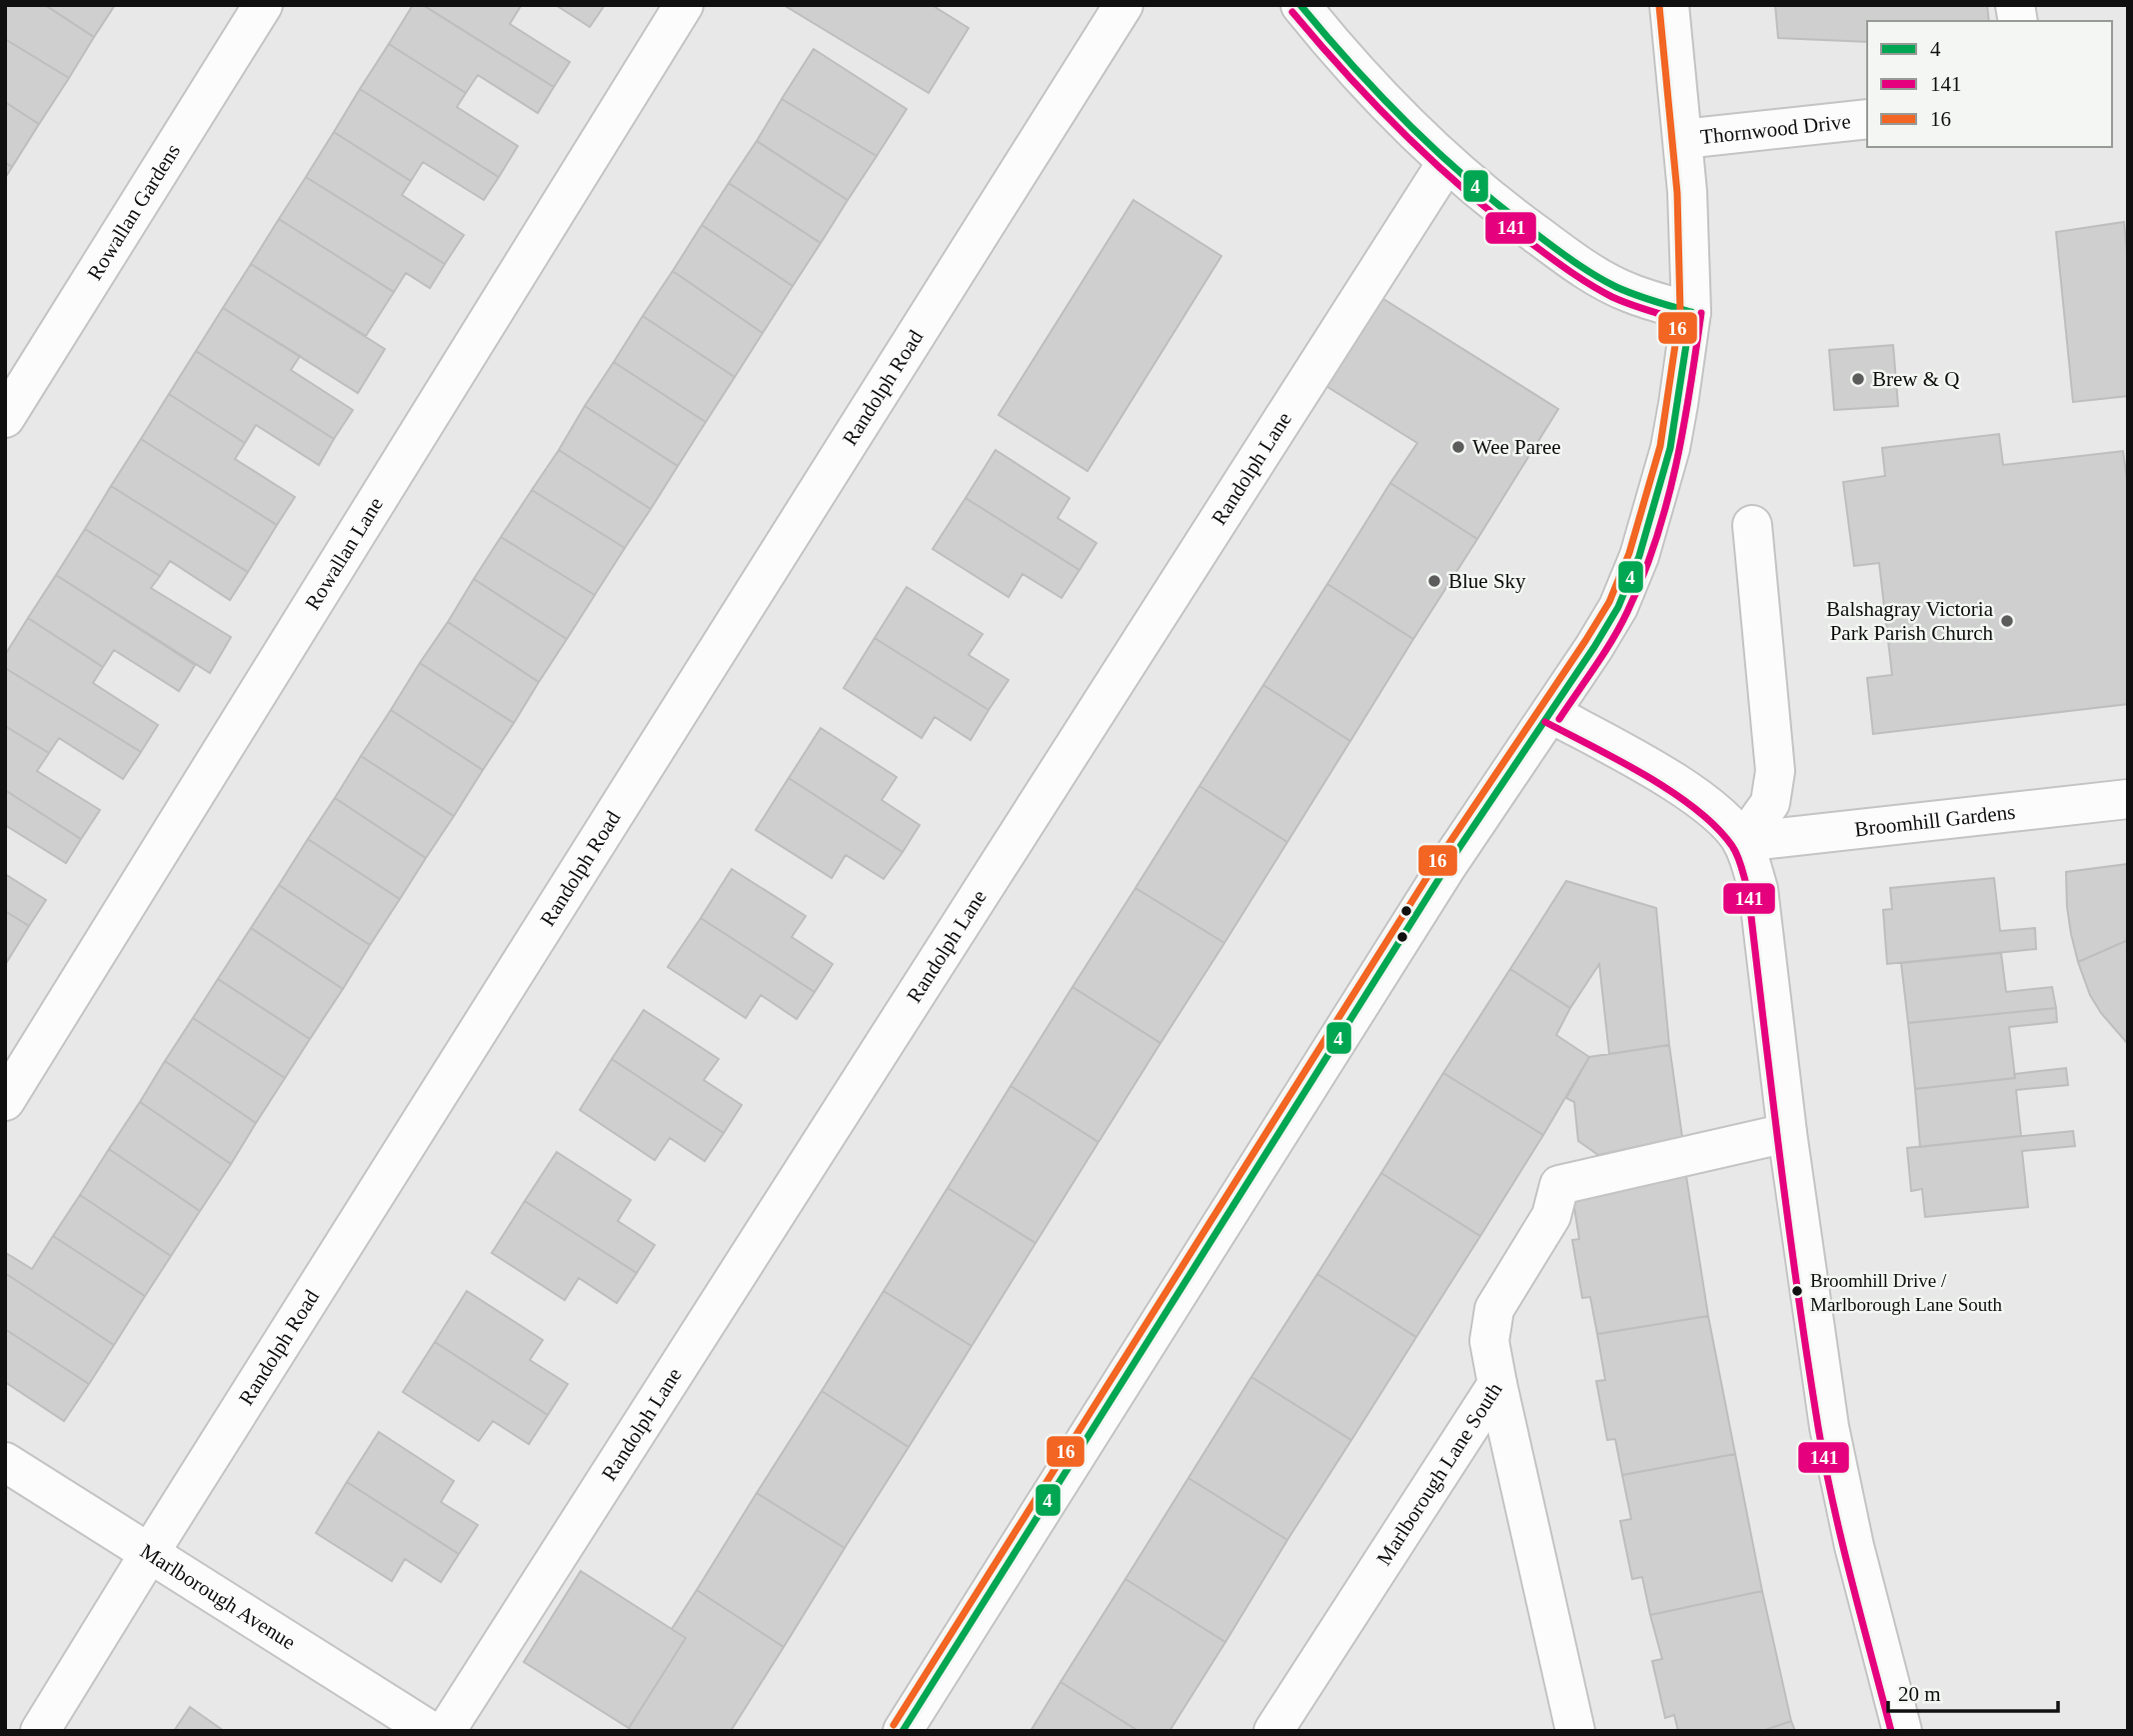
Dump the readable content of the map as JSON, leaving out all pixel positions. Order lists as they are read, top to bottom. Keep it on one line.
{"streets":{"street":["Thornwood Drive","Rowallan Gardens","Randolph Road","Randolph Lane","Rowallan Lane","Broomhill Gardens","Marlborough Lane South","Marlborough Avenue"]},"crossings":[["Randolph Road","Marlborough Avenue"]],"places":["Brew & Q","Wee Paree","Blue Sky","Balshagray Victoria Park Parish Church","Broomhill Drive / Marlborough Lane South"],"lines":["transit line 4","transit line 16","transit line 141"],"legend":["4","141","16"],"scale_bar":"20 m"}
